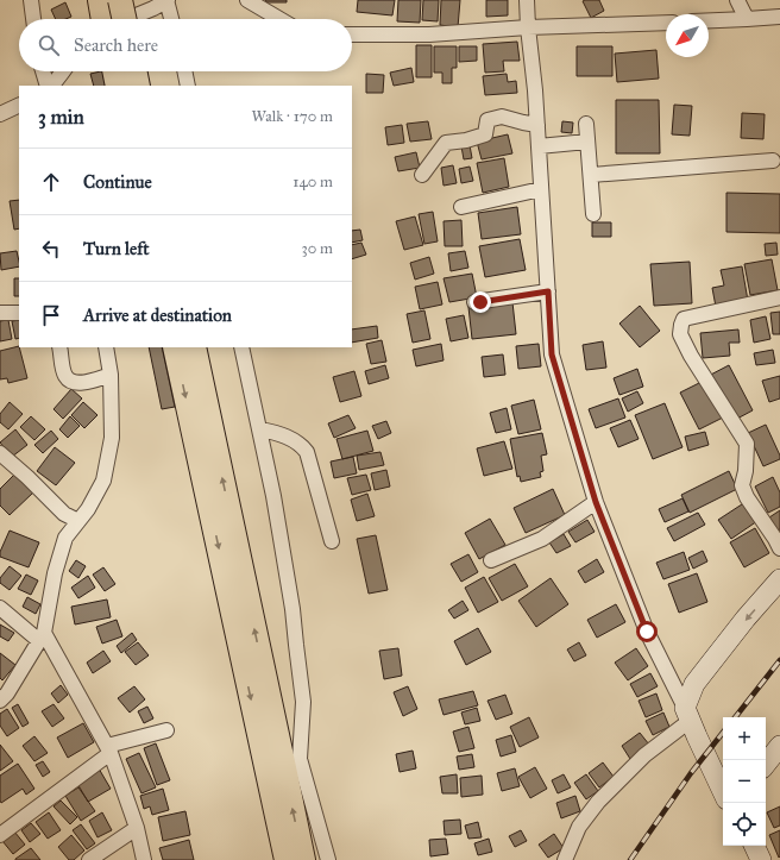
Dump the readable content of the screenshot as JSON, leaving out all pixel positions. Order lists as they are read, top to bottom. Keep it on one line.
{"north":"bottom left","page":{"search":"Search here","heading":["3 min","Walk · 170 m"],"list":[["Continue","140 m"],["Turn left","30 m"],"Arrive at destination"],"map_buttons":["+","−"]}}
